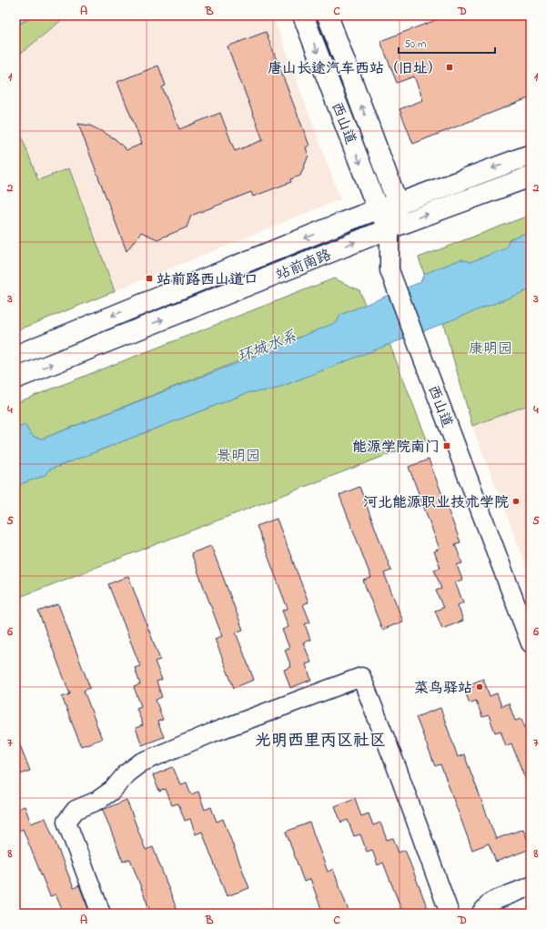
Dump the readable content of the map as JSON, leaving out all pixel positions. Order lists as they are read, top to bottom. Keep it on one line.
{"streets":{"main road":["西山道","站前南路"]},"crossings":[["西山道","站前南路"]],"districts":["光明西里丙区社区"],"water":["环城水系"],"parks":["康明园","景明园"],"places":{"transit":["唐山长途汽车西站（旧址）","站前路西山道口","能源学院南门"],"other":["河北能源职业技术学院","菜鸟驿站"]},"scale_bar":"50 m","grid":{"columns":["A","B","C","D"],"rows":["1","2","3","4","5","6","7","8"]}}
